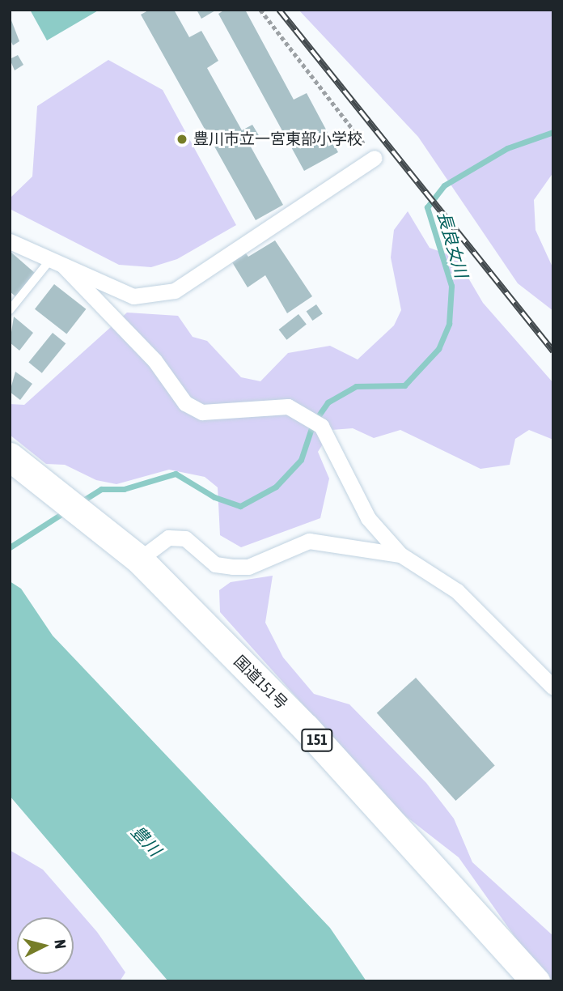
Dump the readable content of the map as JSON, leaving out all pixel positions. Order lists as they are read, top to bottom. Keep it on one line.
{"streets":{"highway":["国道151号","151"]},"water":["長良女川","豊川"],"places":["豊川市立一宮東部小学校"],"north":"right"}
